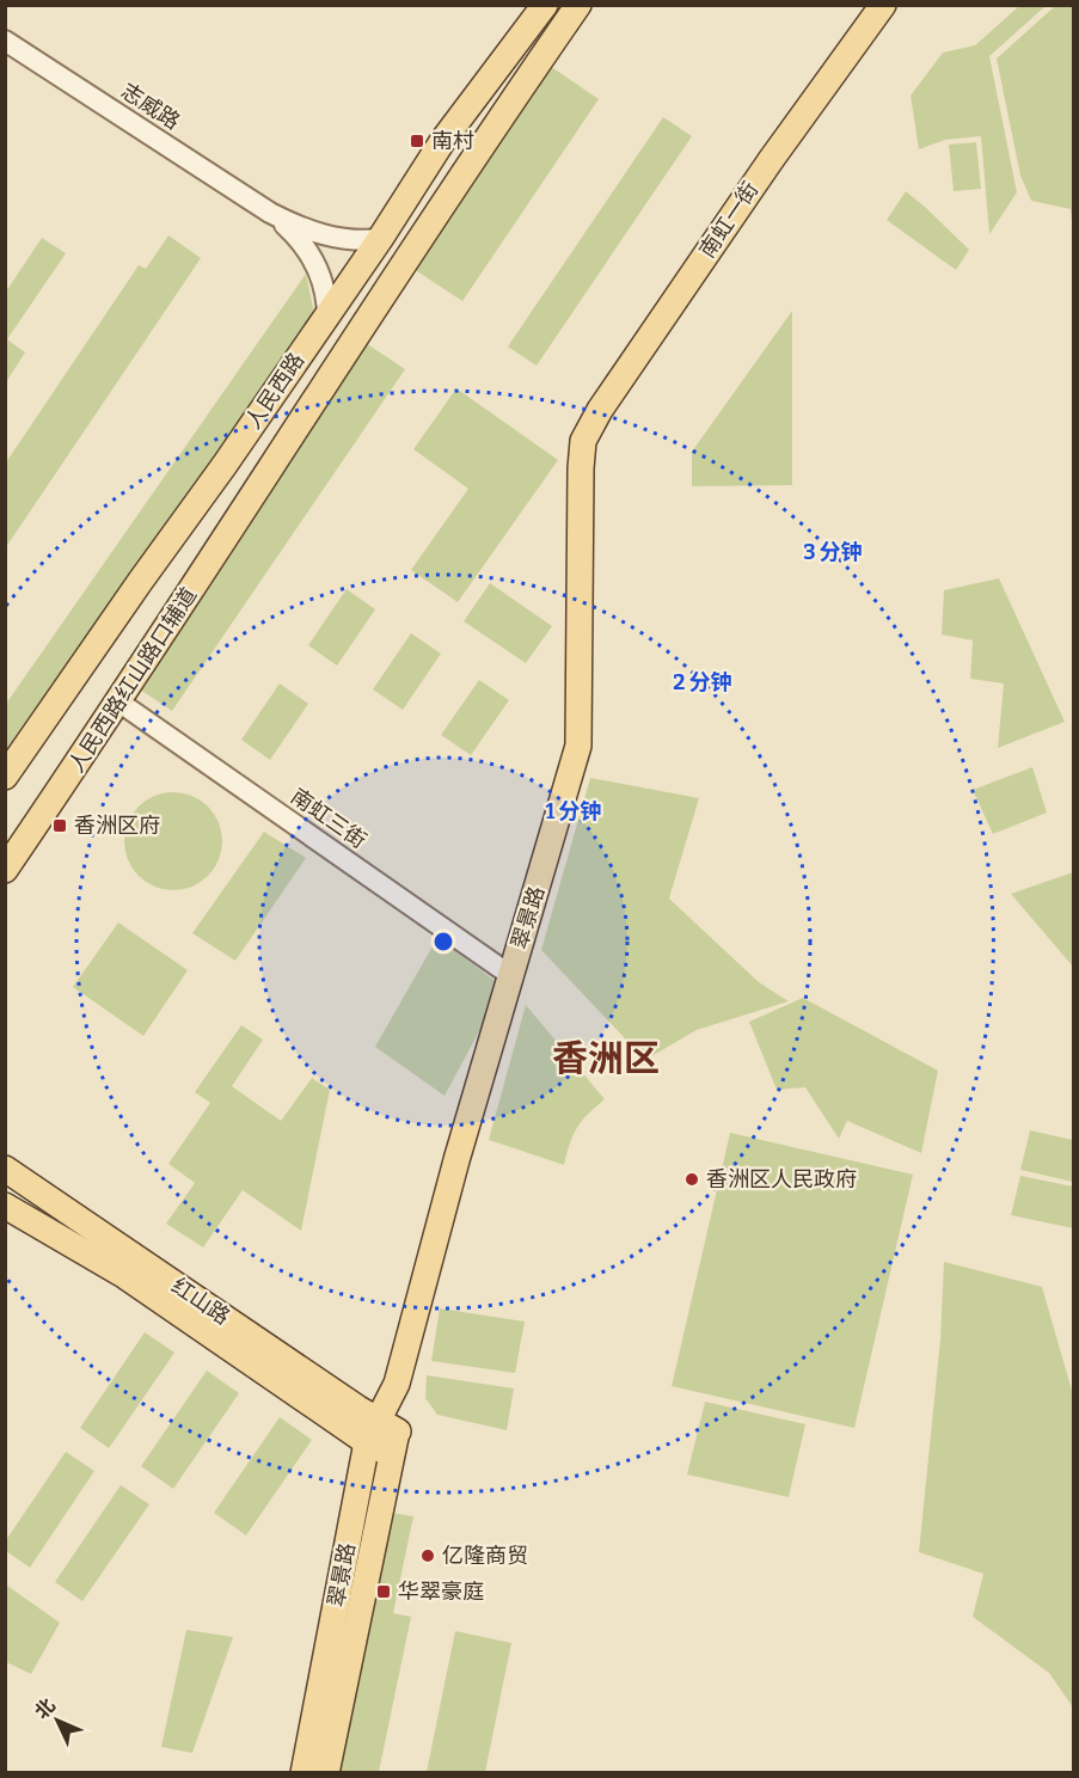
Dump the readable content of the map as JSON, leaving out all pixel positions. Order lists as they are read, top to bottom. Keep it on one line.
{"streets":{"main road":["南虹一街","人民西路","人民西路红山路口辅道","翠景路","红山路"],"street":["志威路","南虹三街"]},"crossings":[["志威路","人民西路"],["南虹一街","翠景路"],["人民西路","人民西路红山路口辅道"],["人民西路红山路口辅道","南虹三街"],["南虹三街","翠景路"],["翠景路","红山路"]],"districts":["香洲区"],"places":{"transit":["南村","香洲区府","华翠豪庭"],"other":["香洲区人民政府","亿隆商贸"]},"north":"top left","rings":["3 分钟","2 分钟","1 分钟"]}
